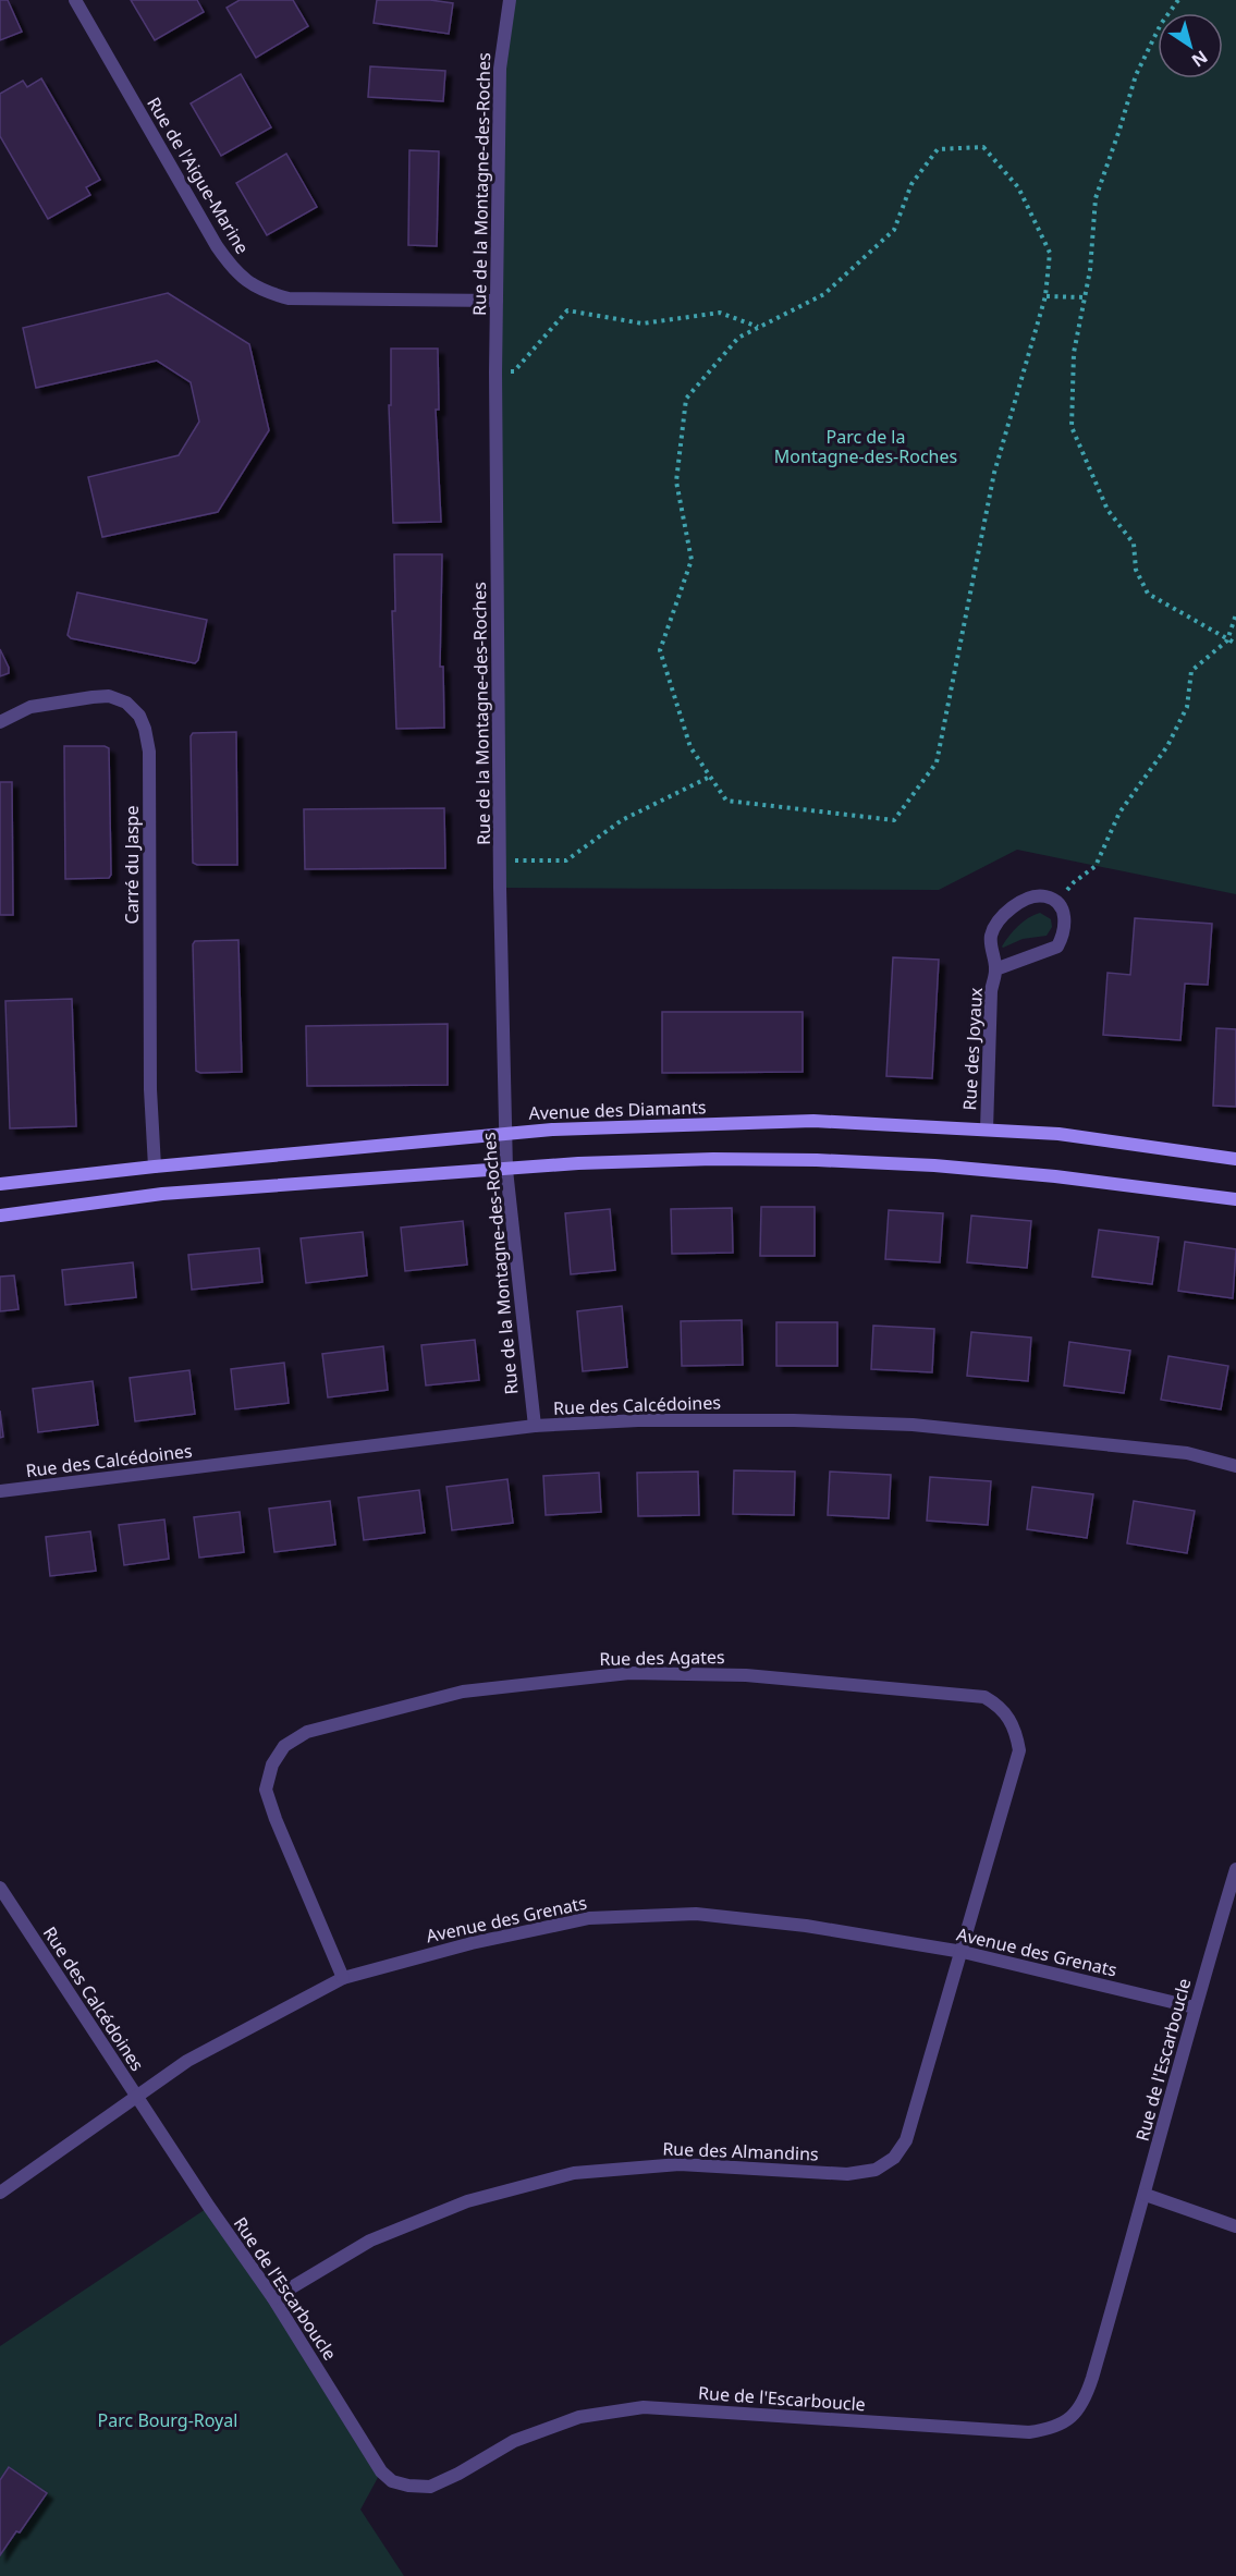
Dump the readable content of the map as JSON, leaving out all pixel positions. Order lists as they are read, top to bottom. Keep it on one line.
{"streets":{"street":["Rue de l'Aigue-Marine","Rue de la Montagne-des-Roches","Carré du Jaspe","Rue des Joyaux","Avenue des Diamants","Rue des Calcédoines","Rue des Agates","Avenue des Grenats","Rue de l'Escarboucle","Rue des Almandins"]},"crossings":[["Rue de l'Aigue-Marine","Rue de la Montagne-des-Roches"],["Rue de la Montagne-des-Roches","Avenue des Diamants"],["Rue de la Montagne-des-Roches","Rue des Calcédoines"],["Carré du Jaspe","Avenue des Diamants"],["Rue des Joyaux","Avenue des Diamants"],["Rue des Calcédoines","Avenue des Grenats"],["Rue des Calcédoines","Rue de l'Escarboucle"],["Rue des Agates","Avenue des Grenats"],["Rue des Agates","Rue des Almandins"],["Avenue des Grenats","Rue de l'Escarboucle"],["Avenue des Grenats","Rue des Almandins"],["Rue de l'Escarboucle","Rue des Almandins"]],"parks":["Parc de la Montagne-des-Roches","Parc Bourg-Royal"],"north":"bottom right"}
